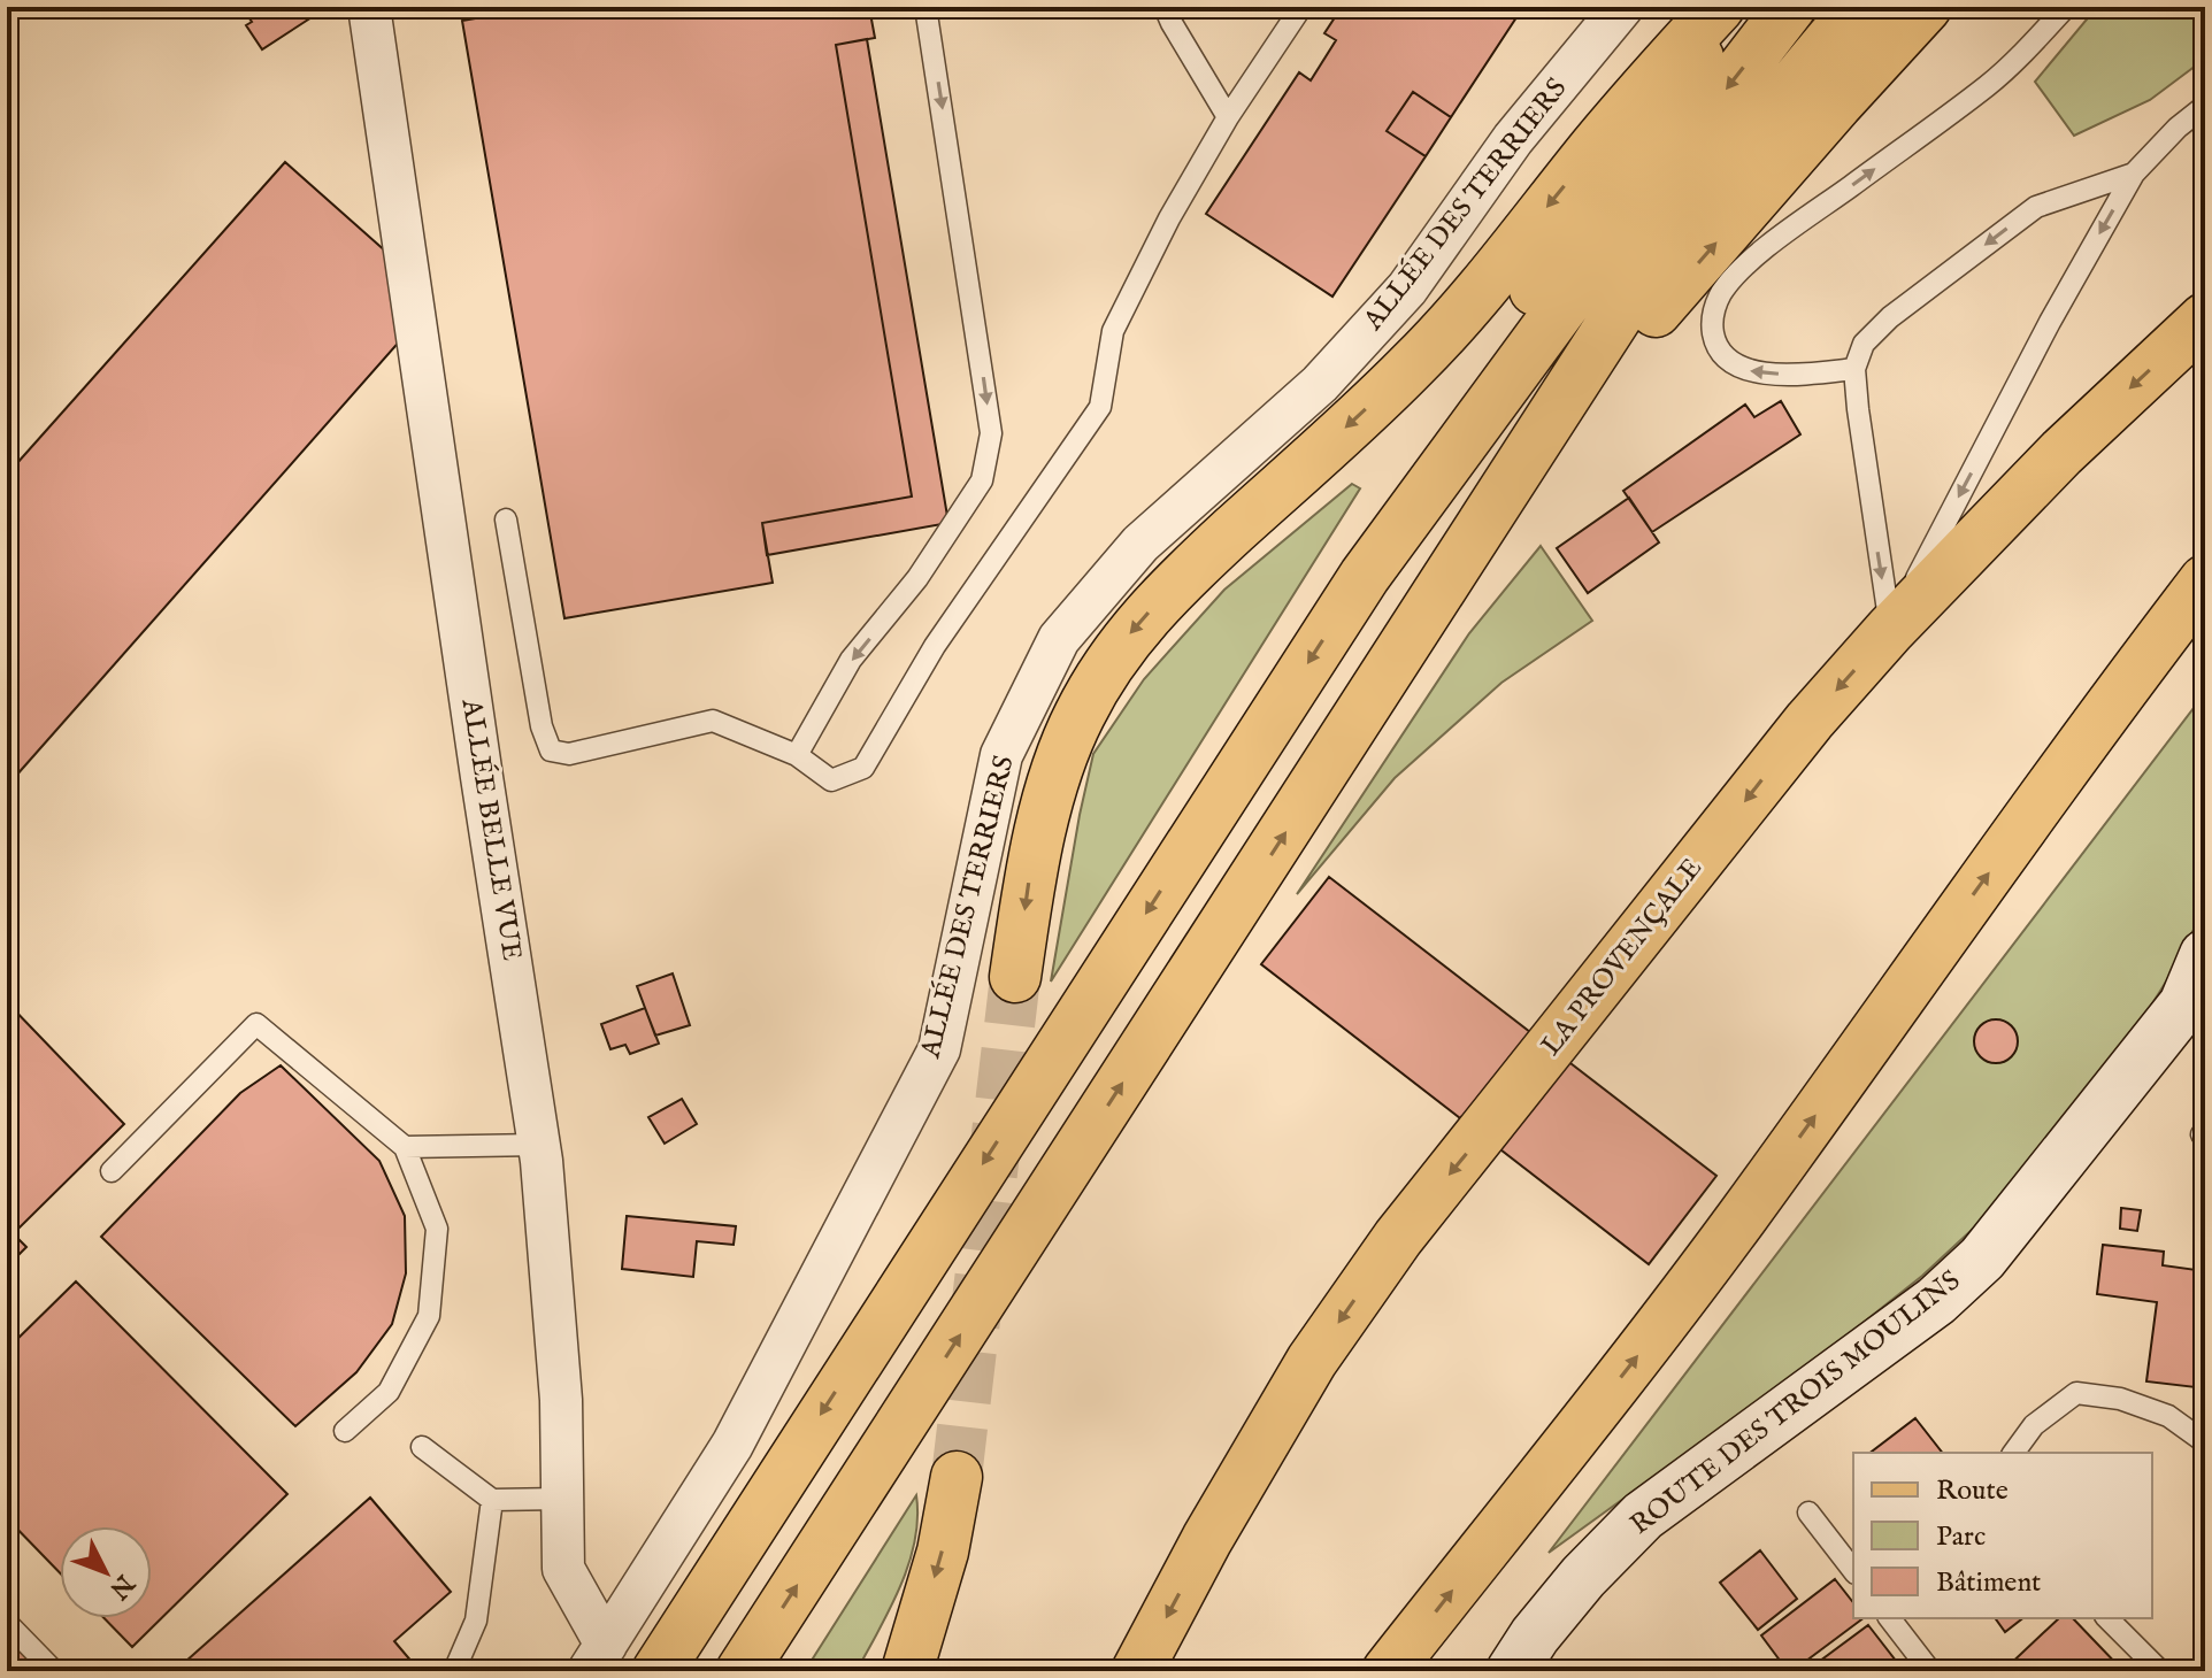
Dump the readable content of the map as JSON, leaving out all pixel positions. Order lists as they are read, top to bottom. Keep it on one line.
{"streets":{"main road":["LA PROVENÇALE"],"street":["ALLÉE DES TERRIERS","ALLÉE BELLE VUE","ROUTE DES TROIS MOULINS"]},"crossings":[["ALLÉE DES TERRIERS","ALLÉE BELLE VUE"]],"legend":["Route","Parc","Bâtiment"],"north":"bottom right"}
